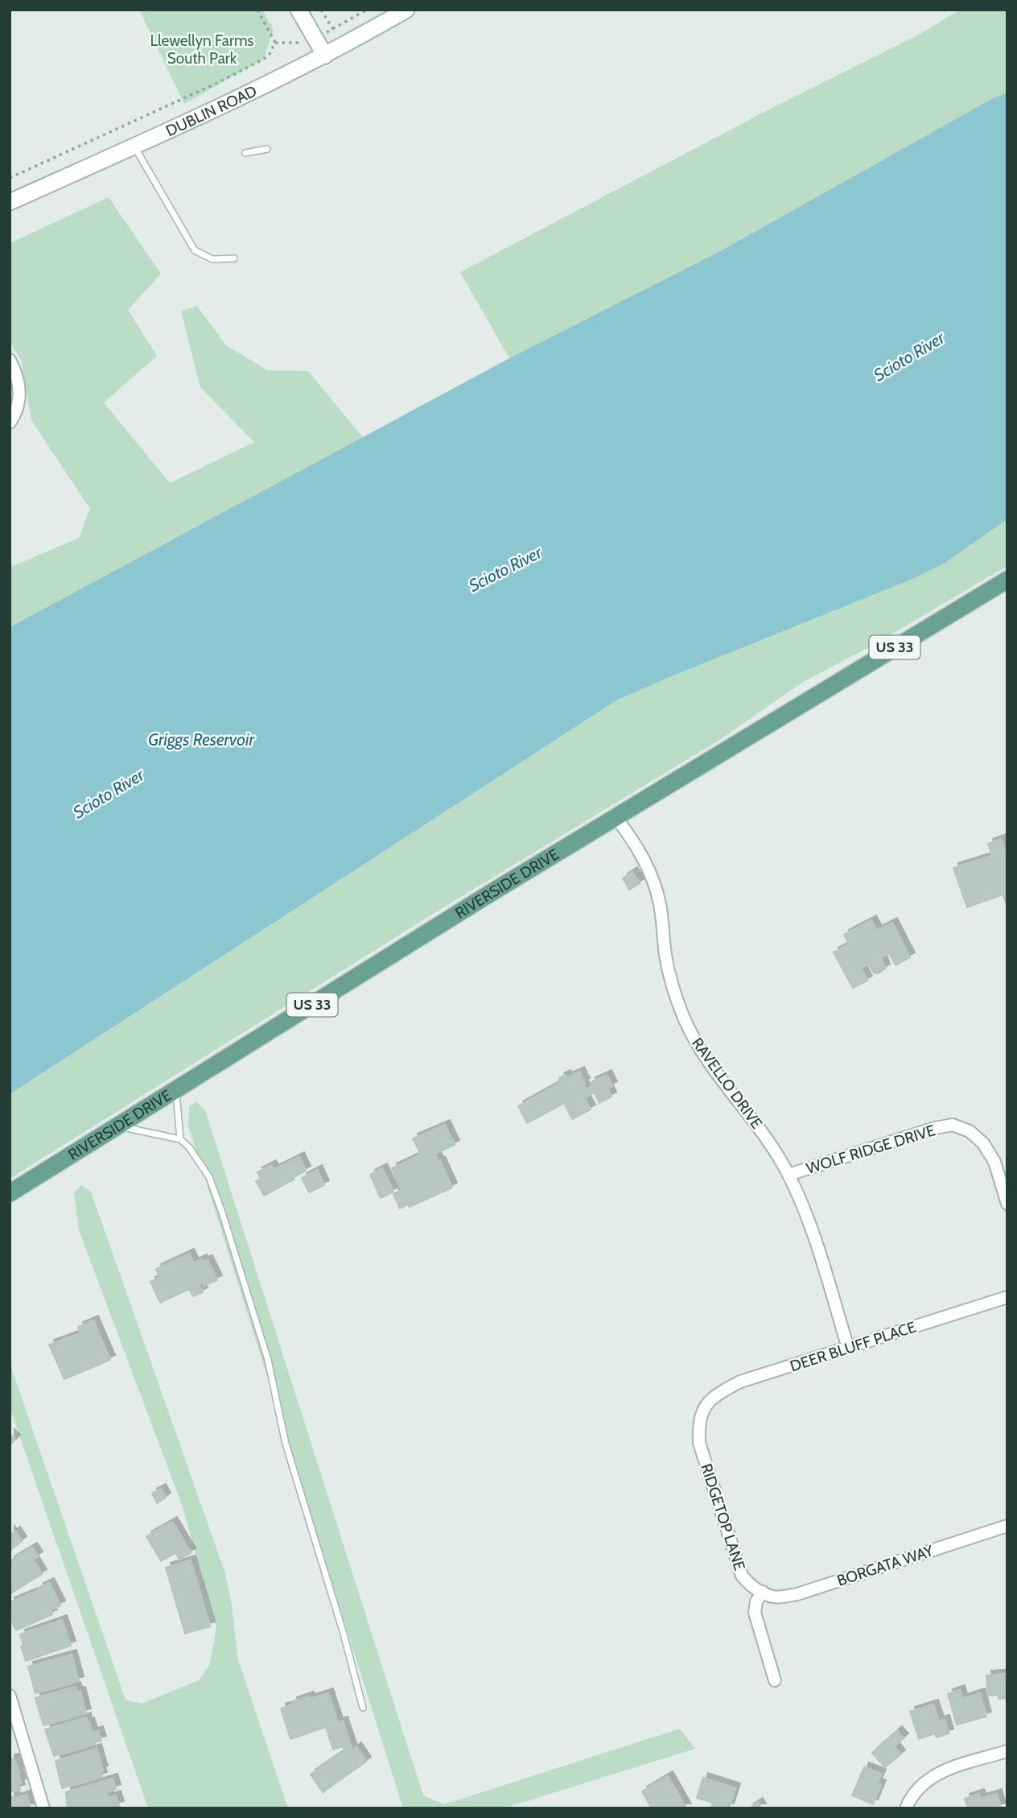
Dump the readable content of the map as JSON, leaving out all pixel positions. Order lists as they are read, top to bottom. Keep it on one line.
{"streets":{"main road":["DUBLIN ROAD","US 33","RIVERSIDE DRIVE"],"street":["RAVELLO DRIVE","WOLF RIDGE DRIVE","DEER BLUFF PLACE","RIDGETOP LANE","BORGATA WAY"]},"crossings":[["RIVERSIDE DRIVE","RAVELLO DRIVE"],["RAVELLO DRIVE","WOLF RIDGE DRIVE"],["RAVELLO DRIVE","DEER BLUFF PLACE"],["DEER BLUFF PLACE","RIDGETOP LANE"],["RIDGETOP LANE","BORGATA WAY"]],"water":["Scioto River","Griggs Reservoir"],"parks":["Llewellyn Farms South Park"]}
